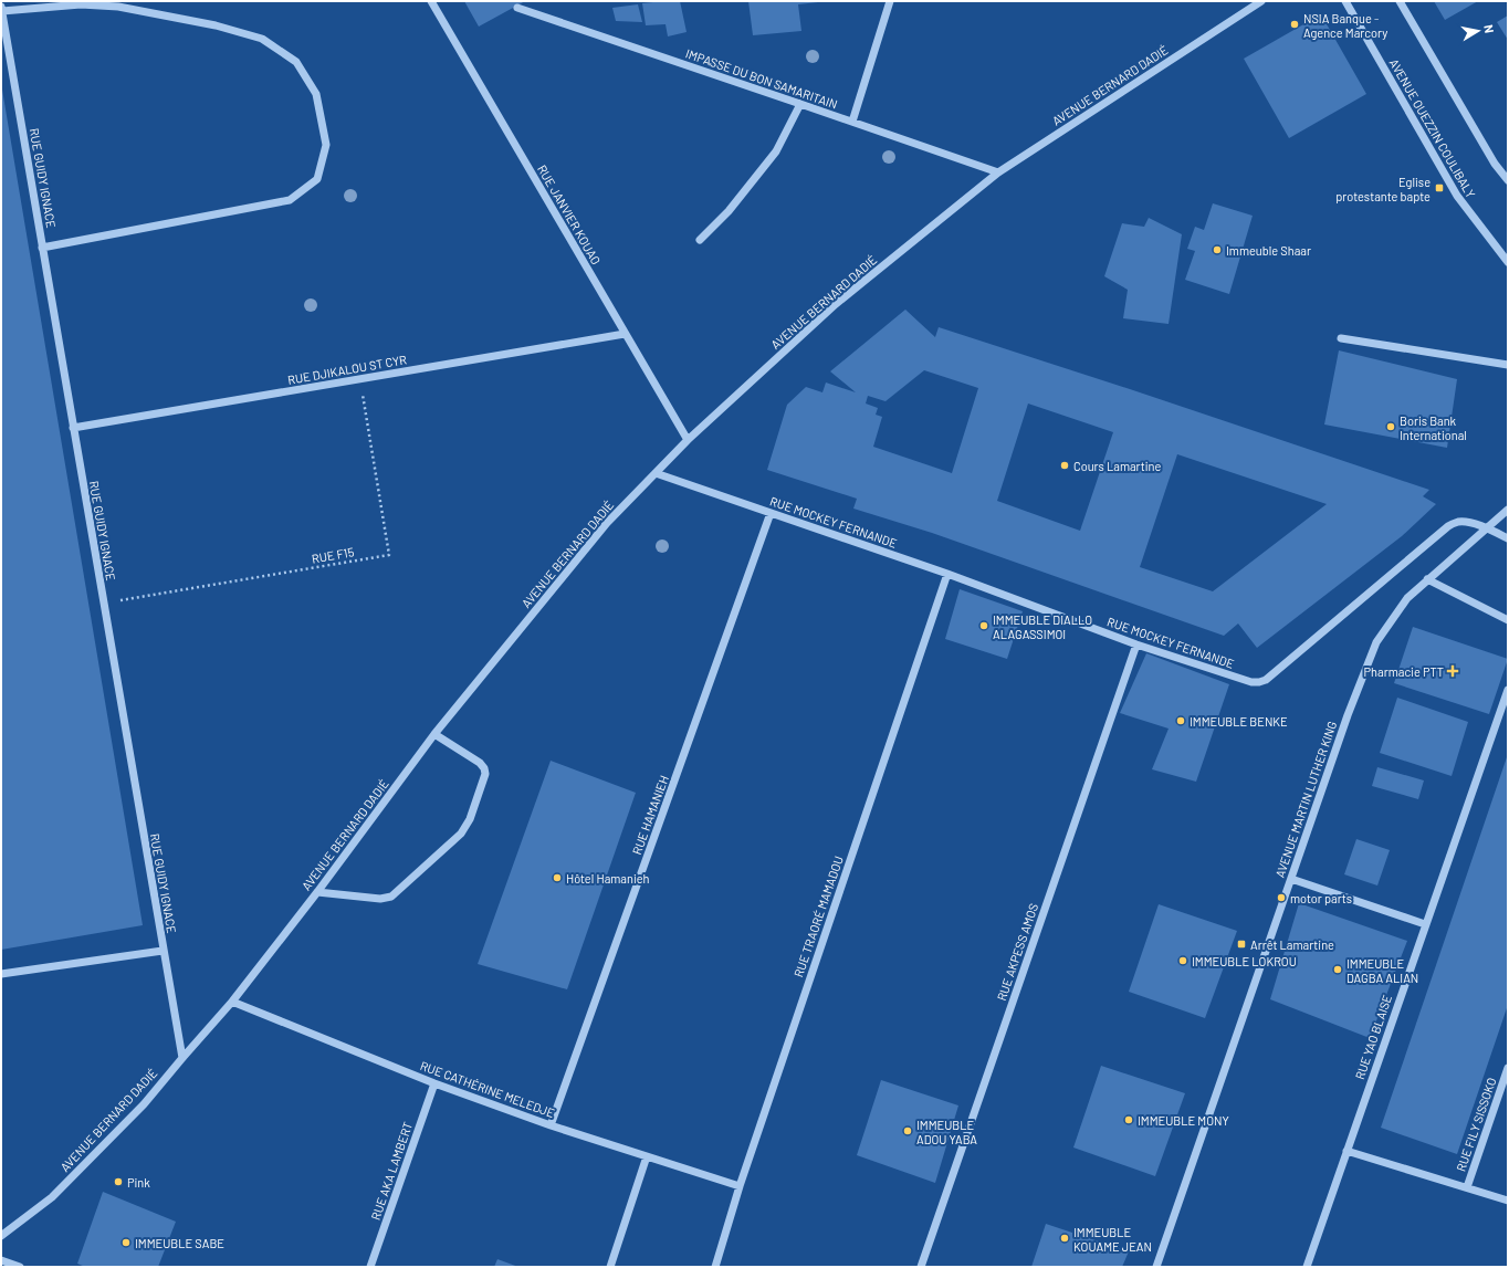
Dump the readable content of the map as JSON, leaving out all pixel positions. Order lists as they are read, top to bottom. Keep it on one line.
{"streets":{"street":["IMPASSE DU BON SAMARITAIN","AVENUE BERNARD DADIÉ","AVENUE OUEZZIN COULIBALY","RUE GUIDY IGNACE","RUE JANVIER KOUAO","RUE DJIKALOU ST CYR","RUE MOCKEY FERNANDE","AVENUE MARTIN LUTHER KING","RUE HAMANIEH","RUE TRAORÉ MAMADOU","RUE AKPESS AMOS","RUE YAO BLAISE","RUE CATHÉRINE MELEDJE","RUE FILY SISSOKO","RUE AKA LAMBERT"],"path":["RUE F15"]},"crossings":[["IMPASSE DU BON SAMARITAIN","AVENUE BERNARD DADIÉ"],["AVENUE BERNARD DADIÉ","RUE GUIDY IGNACE"],["AVENUE BERNARD DADIÉ","RUE JANVIER KOUAO"],["AVENUE BERNARD DADIÉ","RUE MOCKEY FERNANDE"],["AVENUE BERNARD DADIÉ","RUE CATHÉRINE MELEDJE"],["RUE GUIDY IGNACE","RUE DJIKALOU ST CYR"],["RUE GUIDY IGNACE","RUE F15"],["RUE JANVIER KOUAO","RUE DJIKALOU ST CYR"],["RUE DJIKALOU ST CYR","RUE F15"],["RUE MOCKEY FERNANDE","AVENUE MARTIN LUTHER KING"],["RUE MOCKEY FERNANDE","RUE HAMANIEH"],["RUE MOCKEY FERNANDE","RUE TRAORÉ MAMADOU"],["RUE MOCKEY FERNANDE","RUE AKPESS AMOS"],["RUE HAMANIEH","RUE CATHÉRINE MELEDJE"],["RUE TRAORÉ MAMADOU","RUE CATHÉRINE MELEDJE"],["RUE CATHÉRINE MELEDJE","RUE AKA LAMBERT"]],"places":{"other":["NSIA Banque - Agence Marcory","Immeuble Shaar","Boris Bank International","Cours Lamartine","IMMEUBLE DIALLO ALAGASSIMOI","IMMEUBLE BENKE","Hôtel Hamanieh","motor parts","IMMEUBLE LOKROU","IMMEUBLE DAGBA ALIAN","IMMEUBLE MONY","IMMEUBLE ADOU YABA","Pink","IMMEUBLE KOUAME JEAN","IMMEUBLE SABE"],"transit":["Eglise protestante bapte","Arrêt Lamartine"],"health":["Pharmacie PTT"]},"north":"right"}
